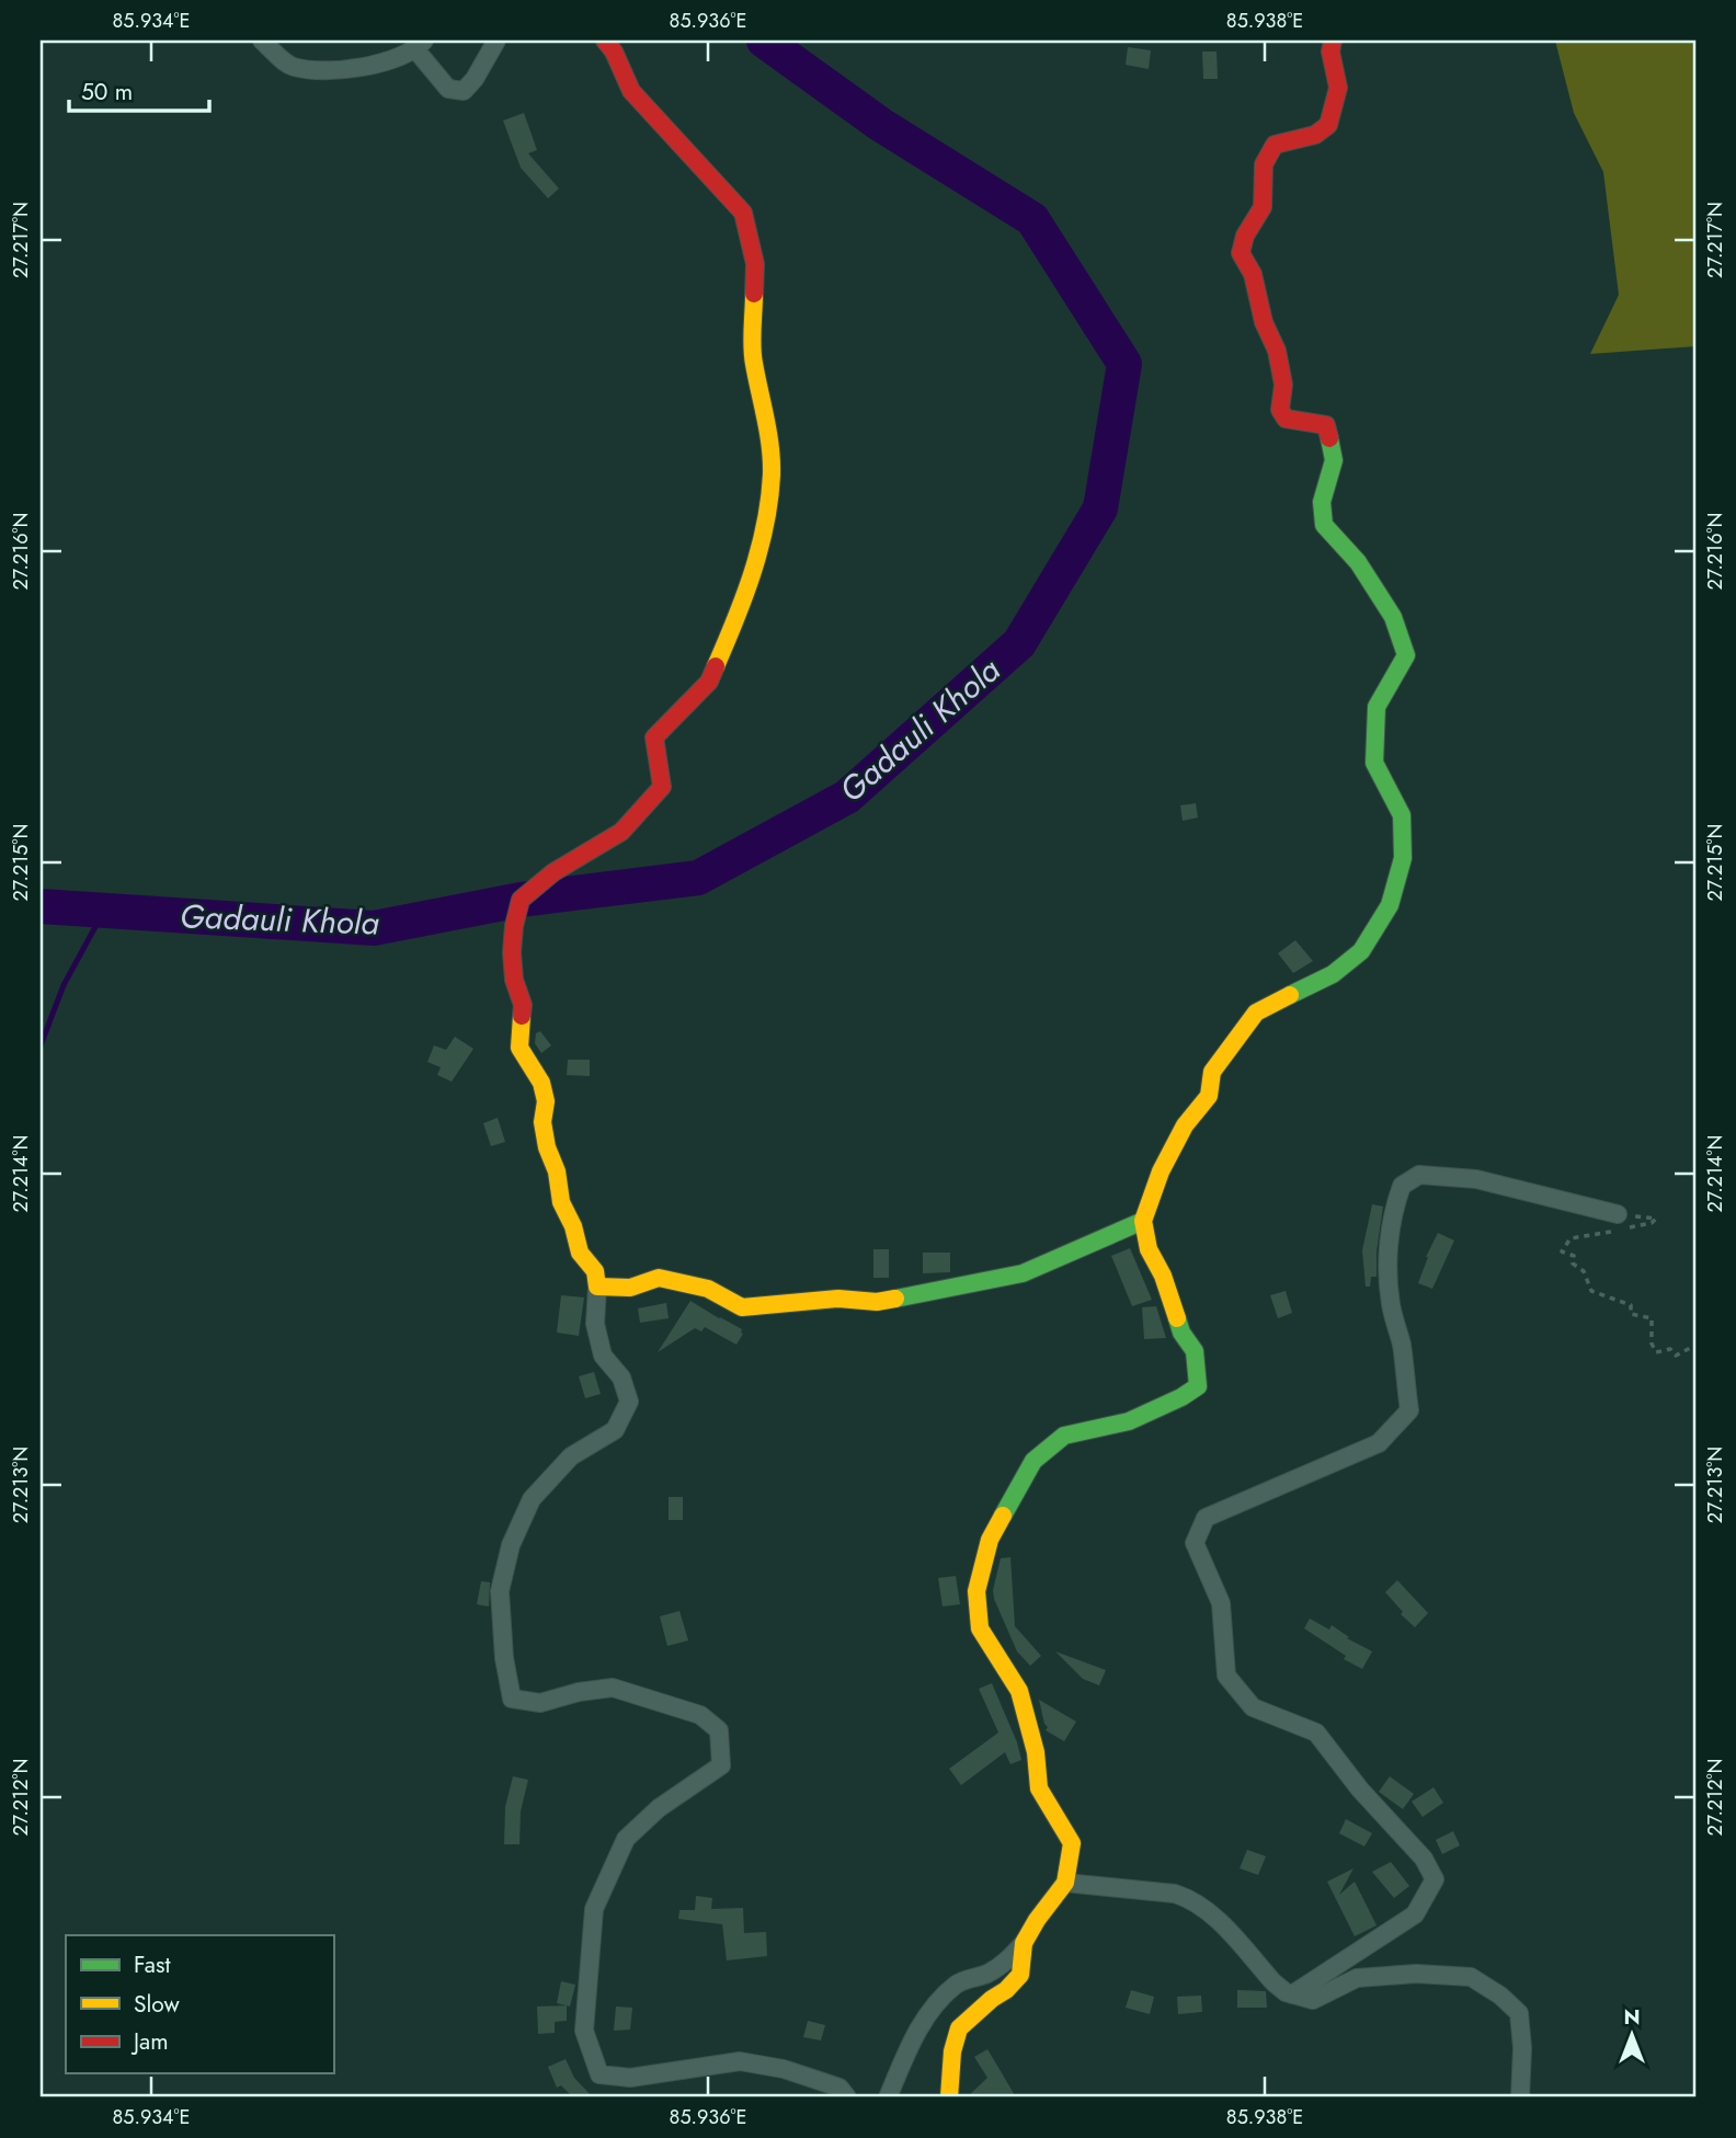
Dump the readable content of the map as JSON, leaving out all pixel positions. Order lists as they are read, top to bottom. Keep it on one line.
{"water":["Gadauli Khola"],"legend":["Fast","Slow","Jam"],"scale_bar":"50 m","north":"top","coordinates":["85.934°E","85.936°E","85.938°E","27.217°N","27.216°N","27.215°N","27.214°N","27.213°N","27.212°N"]}
